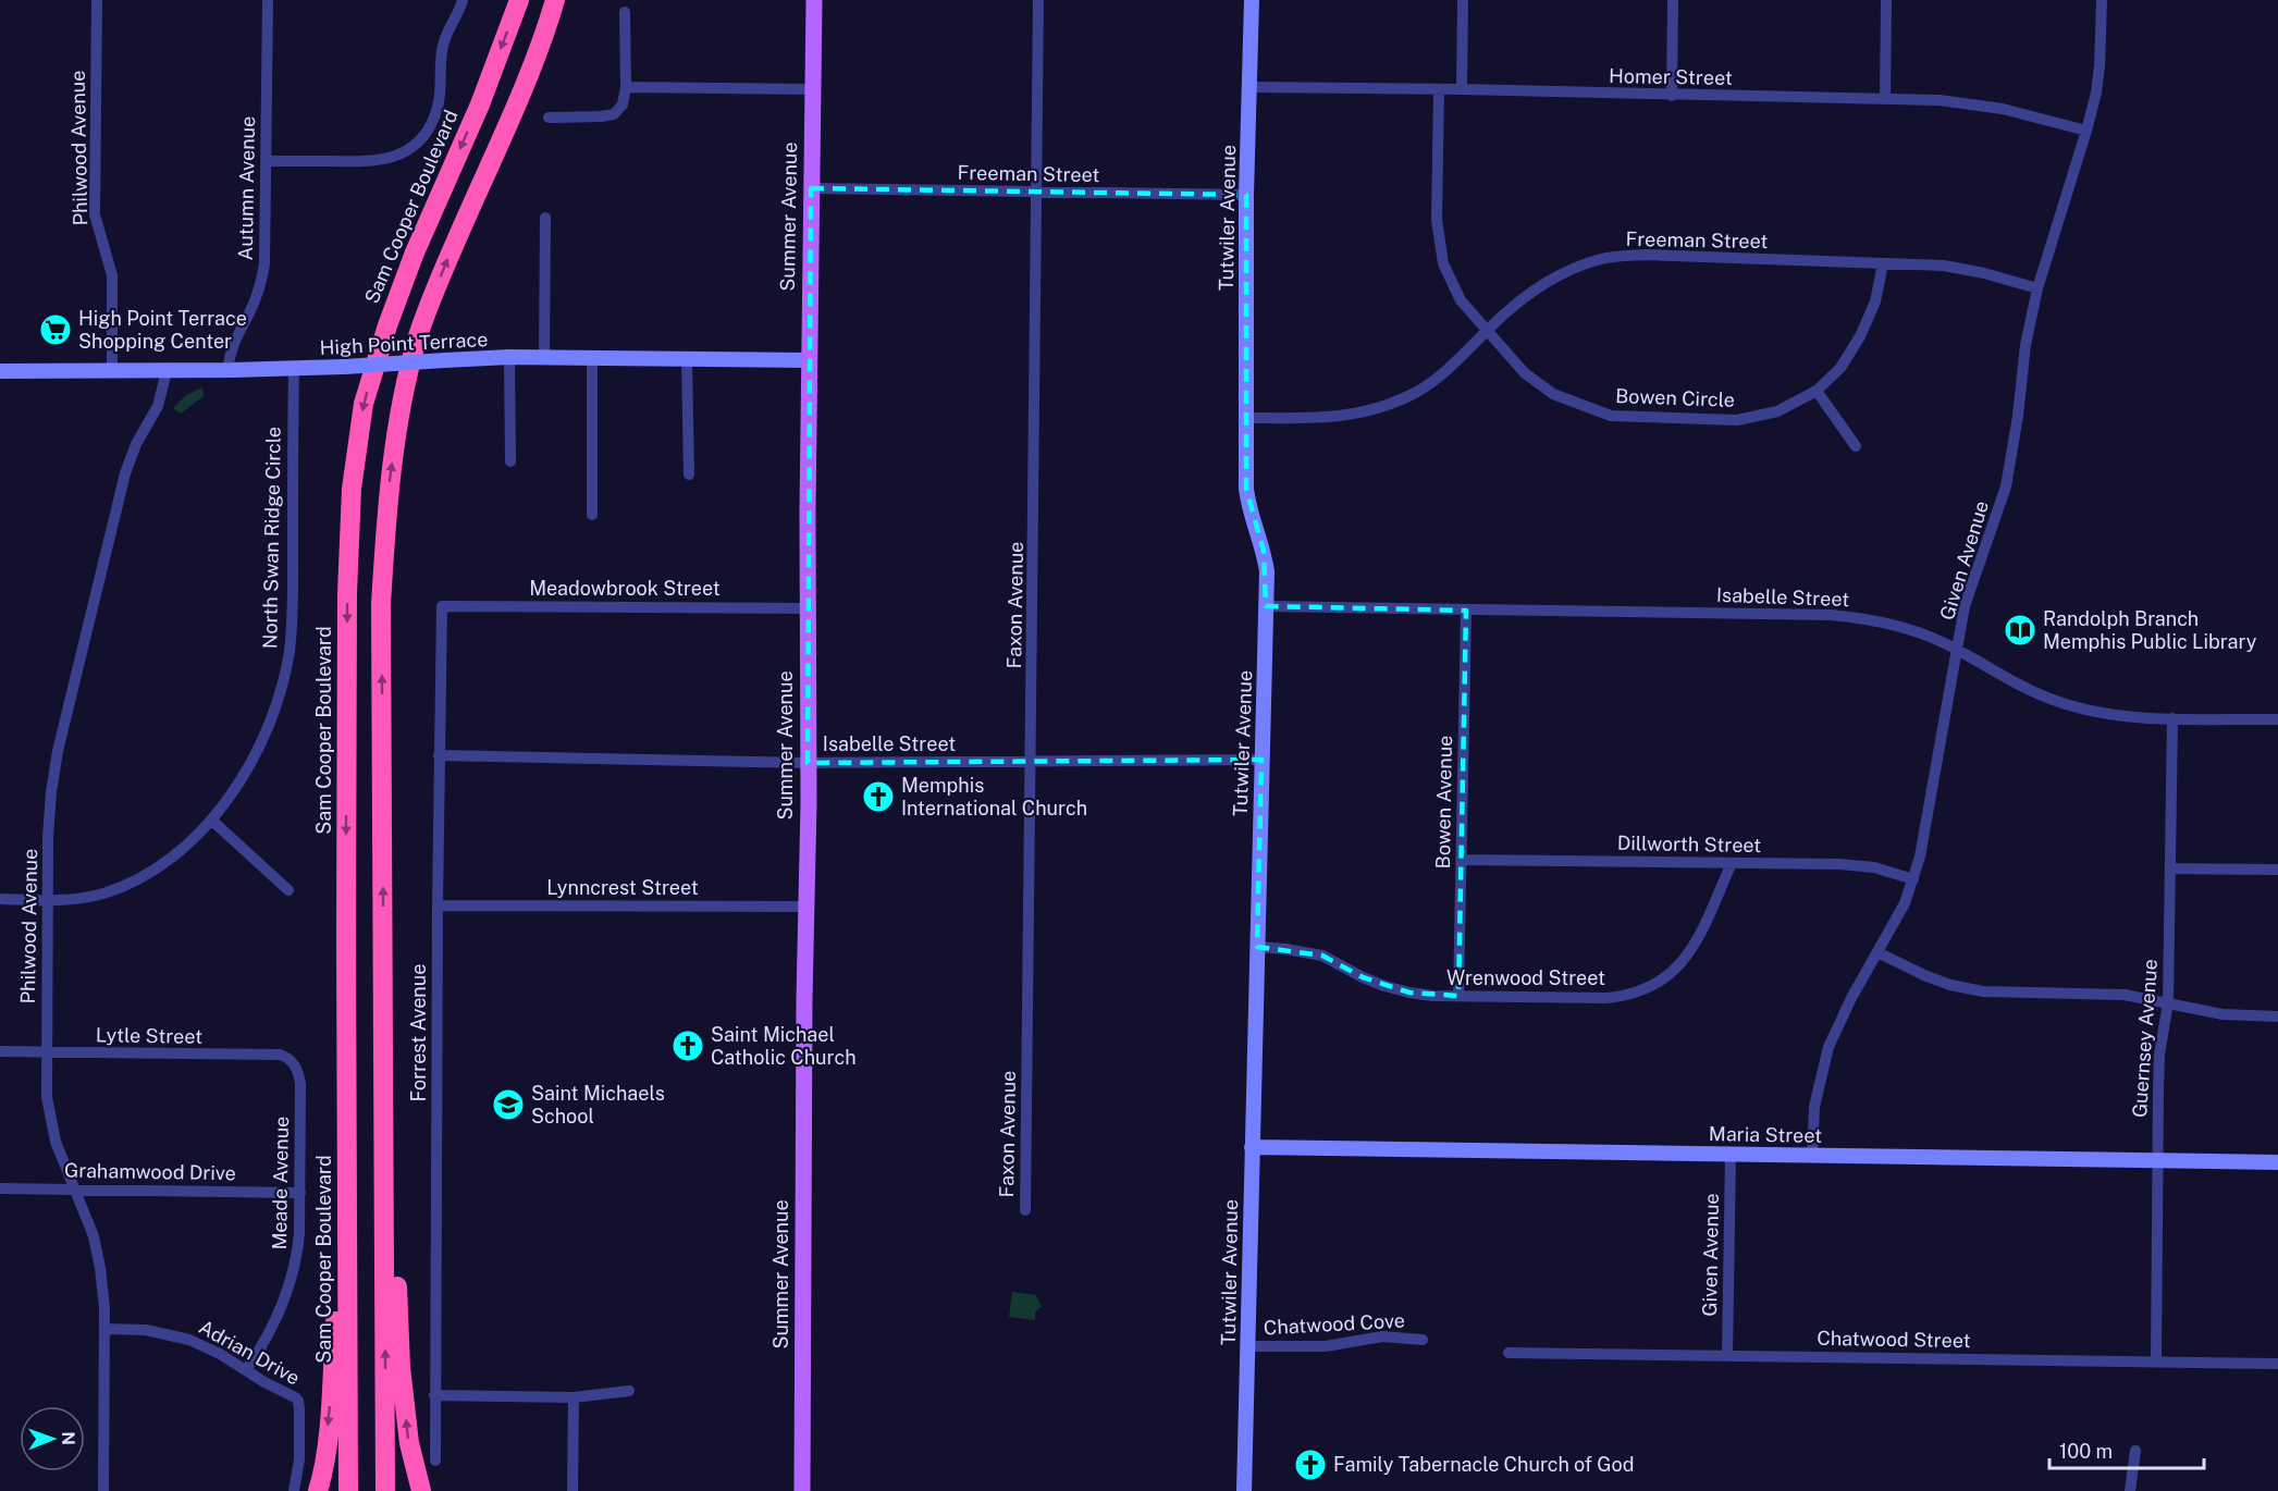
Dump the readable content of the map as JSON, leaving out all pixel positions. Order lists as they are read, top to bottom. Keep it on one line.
{"streets":{"highway":["Sam Cooper Boulevard"],"main road":["Summer Avenue"],"street":["Homer Street","Philwood Avenue","Freeman Street","Autumn Avenue","Tutwiler Avenue","High Point Terrace","Bowen Circle","North Swan Ridge Circle","Given Avenue","Meadowbrook Street","Isabelle Street","Faxon Avenue","Bowen Avenue","Dillworth Street","Lynncrest Street","Wrenwood Street","Forrest Avenue","Lytle Street","Guernsey Avenue","Maria Street","Grahamwood Drive","Meade Avenue","Chatwood Cove","Chatwood Street","Adrian Drive"]},"crossings":[["Homer Street","Tutwiler Avenue"],["Homer Street","Given Avenue"],["Philwood Avenue","High Point Terrace"],["Philwood Avenue","North Swan Ridge Circle"],["Philwood Avenue","Lytle Street"],["Philwood Avenue","Grahamwood Drive"],["Philwood Avenue","Adrian Drive"],["Freeman Street","Summer Avenue"],["Freeman Street","Tutwiler Avenue"],["Freeman Street","Bowen Circle"],["Freeman Street","Given Avenue"],["Freeman Street","Faxon Avenue"],["Autumn Avenue","High Point Terrace"],["Summer Avenue","High Point Terrace"],["Summer Avenue","Meadowbrook Street"],["Summer Avenue","Isabelle Street"],["Summer Avenue","Lynncrest Street"],["Tutwiler Avenue","Isabelle Street"],["Tutwiler Avenue","Wrenwood Street"],["Tutwiler Avenue","Maria Street"],["Tutwiler Avenue","Chatwood Cove"],["High Point Terrace","North Swan Ridge Circle"],["Given Avenue","Isabelle Street"],["Given Avenue","Dillworth Street"],["Given Avenue","Maria Street"],["Given Avenue","Chatwood Street"],["Meadowbrook Street","Forrest Avenue"],["Isabelle Street","Faxon Avenue"],["Isabelle Street","Bowen Avenue"],["Isabelle Street","Forrest Avenue"],["Isabelle Street","Guernsey Avenue"],["Bowen Avenue","Dillworth Street"],["Bowen Avenue","Wrenwood Street"],["Dillworth Street","Wrenwood Street"],["Lynncrest Street","Forrest Avenue"],["Lytle Street","Meade Avenue"],["Guernsey Avenue","Maria Street"],["Guernsey Avenue","Chatwood Street"],["Grahamwood Drive","Meade Avenue"],["Meade Avenue","Adrian Drive"]],"places":{"supermarket":["High Point Terrace Shopping Center"],"library":["Randolph Branch Memphis Public Library"],"church":["Memphis International Church","Saint Michael Catholic Church","Family Tabernacle Church of God"],"school or university":["Saint Michaels School"]},"scale_bar":"100 m","north":"right"}
